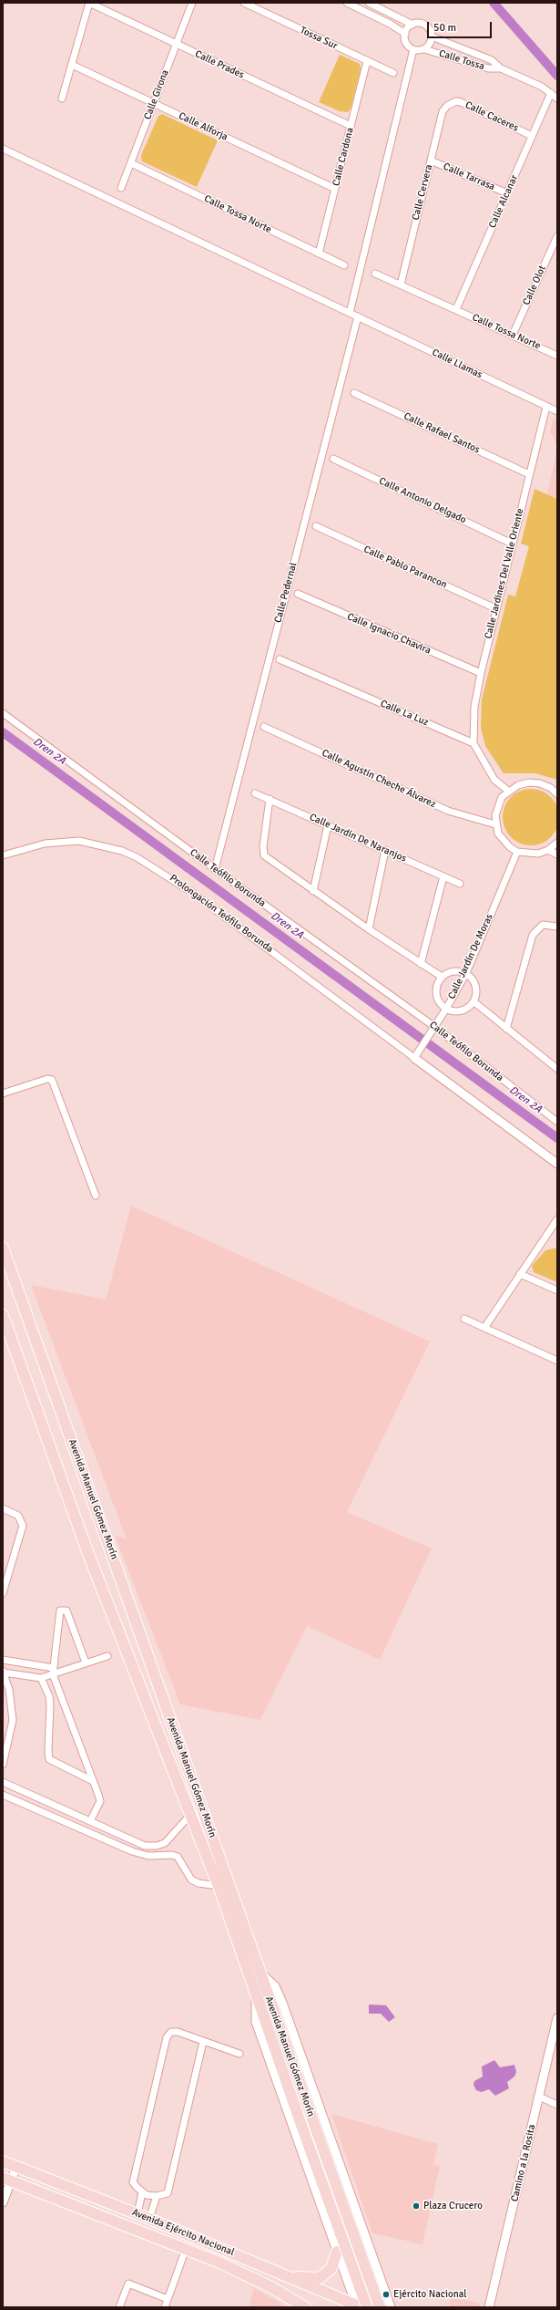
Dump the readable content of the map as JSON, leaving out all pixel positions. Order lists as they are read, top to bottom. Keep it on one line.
{"streets":{"main road":["Avenida Manuel Gómez Morín","Avenida Ejército Nacional"],"street":["Tossa Sur","Calle Tossa","Calle Prades","Calle Girona","Calle Caceres","Calle Alforja","Calle Cardona","Calle Tarrasa","Calle Cervera","Calle Alcanar","Calle Tossa Norte","Calle Olot","Calle Llamas","Calle Rafael Santos","Calle Antonio Delgado","Calle Pablo Parancon","Calle Jardines Del Valle Oriente","Calle Pedernal","Calle Ignacio Chavira","Calle La Luz","Calle Agustín Cheche Álvarez","Calle Jardín De Naranjos","Calle Teófilo Borunda","Prolongación Teófilo Borunda","Calle Jardín De Moras","Camino a la Rosita"]},"crossings":[["Tossa Sur","Calle Cardona"],["Calle Tossa","Calle Alcanar"],["Calle Prades","Calle Girona"],["Calle Prades","Calle Cardona"],["Calle Girona","Calle Alforja"],["Calle Girona","Calle Tossa Norte"],["Calle Caceres","Calle Cervera"],["Calle Caceres","Calle Alcanar"],["Calle Alforja","Calle Cardona"],["Calle Cardona","Calle Tossa Norte"],["Calle Tarrasa","Calle Cervera"],["Calle Tarrasa","Calle Alcanar"],["Calle Cervera","Calle Tossa Norte"],["Calle Alcanar","Calle Tossa Norte"],["Calle Tossa Norte","Calle Olot"],["Calle Llamas","Calle Jardines Del Valle Oriente"],["Calle Llamas","Calle Pedernal"],["Calle Rafael Santos","Calle Jardines Del Valle Oriente"],["Calle Antonio Delgado","Calle Jardines Del Valle Oriente"],["Calle Pablo Parancon","Calle Jardines Del Valle Oriente"],["Calle Jardines Del Valle Oriente","Calle Ignacio Chavira"],["Calle Jardines Del Valle Oriente","Calle La Luz"],["Calle Pedernal","Calle Teófilo Borunda"],["Calle Jardín De Naranjos","Calle Jardín De Moras"],["Calle Teófilo Borunda","Calle Jardín De Moras"],["Prolongación Teófilo Borunda","Calle Jardín De Moras"],["Avenida Manuel Gómez Morín","Avenida Ejército Nacional"]],"water":["Dren 2A"],"places":["Plaza Crucero","Ejército Nacional"],"scale_bar":"50 m"}
